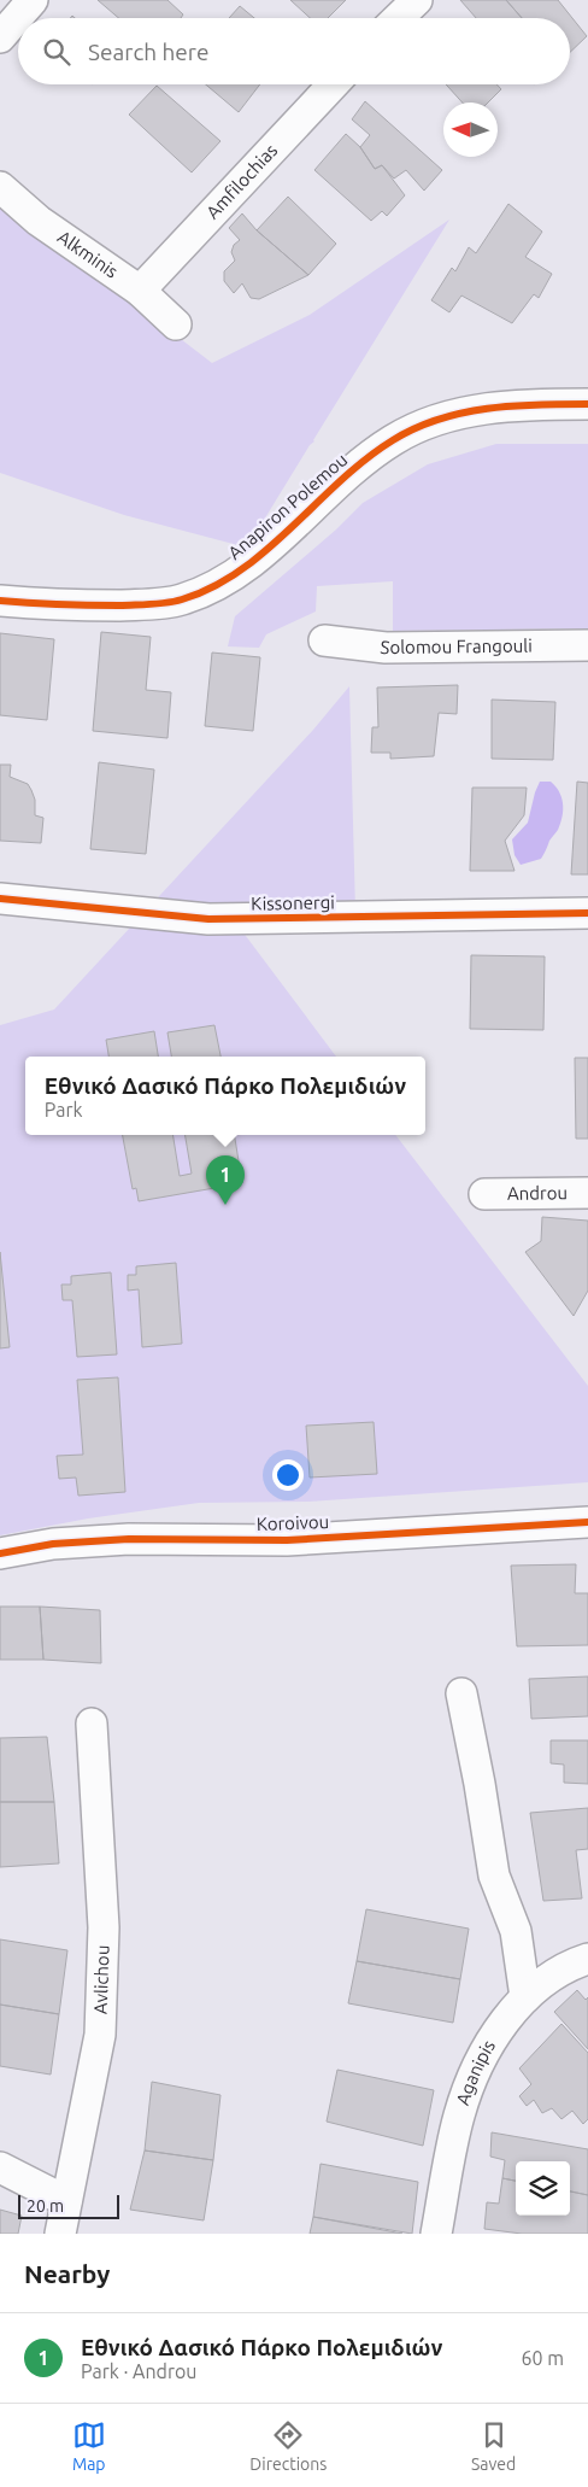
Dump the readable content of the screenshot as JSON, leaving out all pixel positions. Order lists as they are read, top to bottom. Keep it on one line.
{"streets":{"street":["Amfilochias","Alkminis","Anapiron Polemou","Solomou Frangouli","Kissonergi","Androu","Koroivou","Avlichou","Aganipis"]},"crossings":[["Amfilochias","Alkminis"]],"scale_bar":"20 m","north":"left","page":{"search":"Search here","popup":["Εθνικό Δασικό Πάρκο Πολεμιδιών","Park"],"pins":"1","scale":"20 m","heading":"Nearby","list":[{"mark":"1","name":"Εθνικό Δασικό Πάρκο Πολεμιδιών","note":"Park · Androu","value":"60 m"}],"nav":["Map","Directions","Saved"]}}
